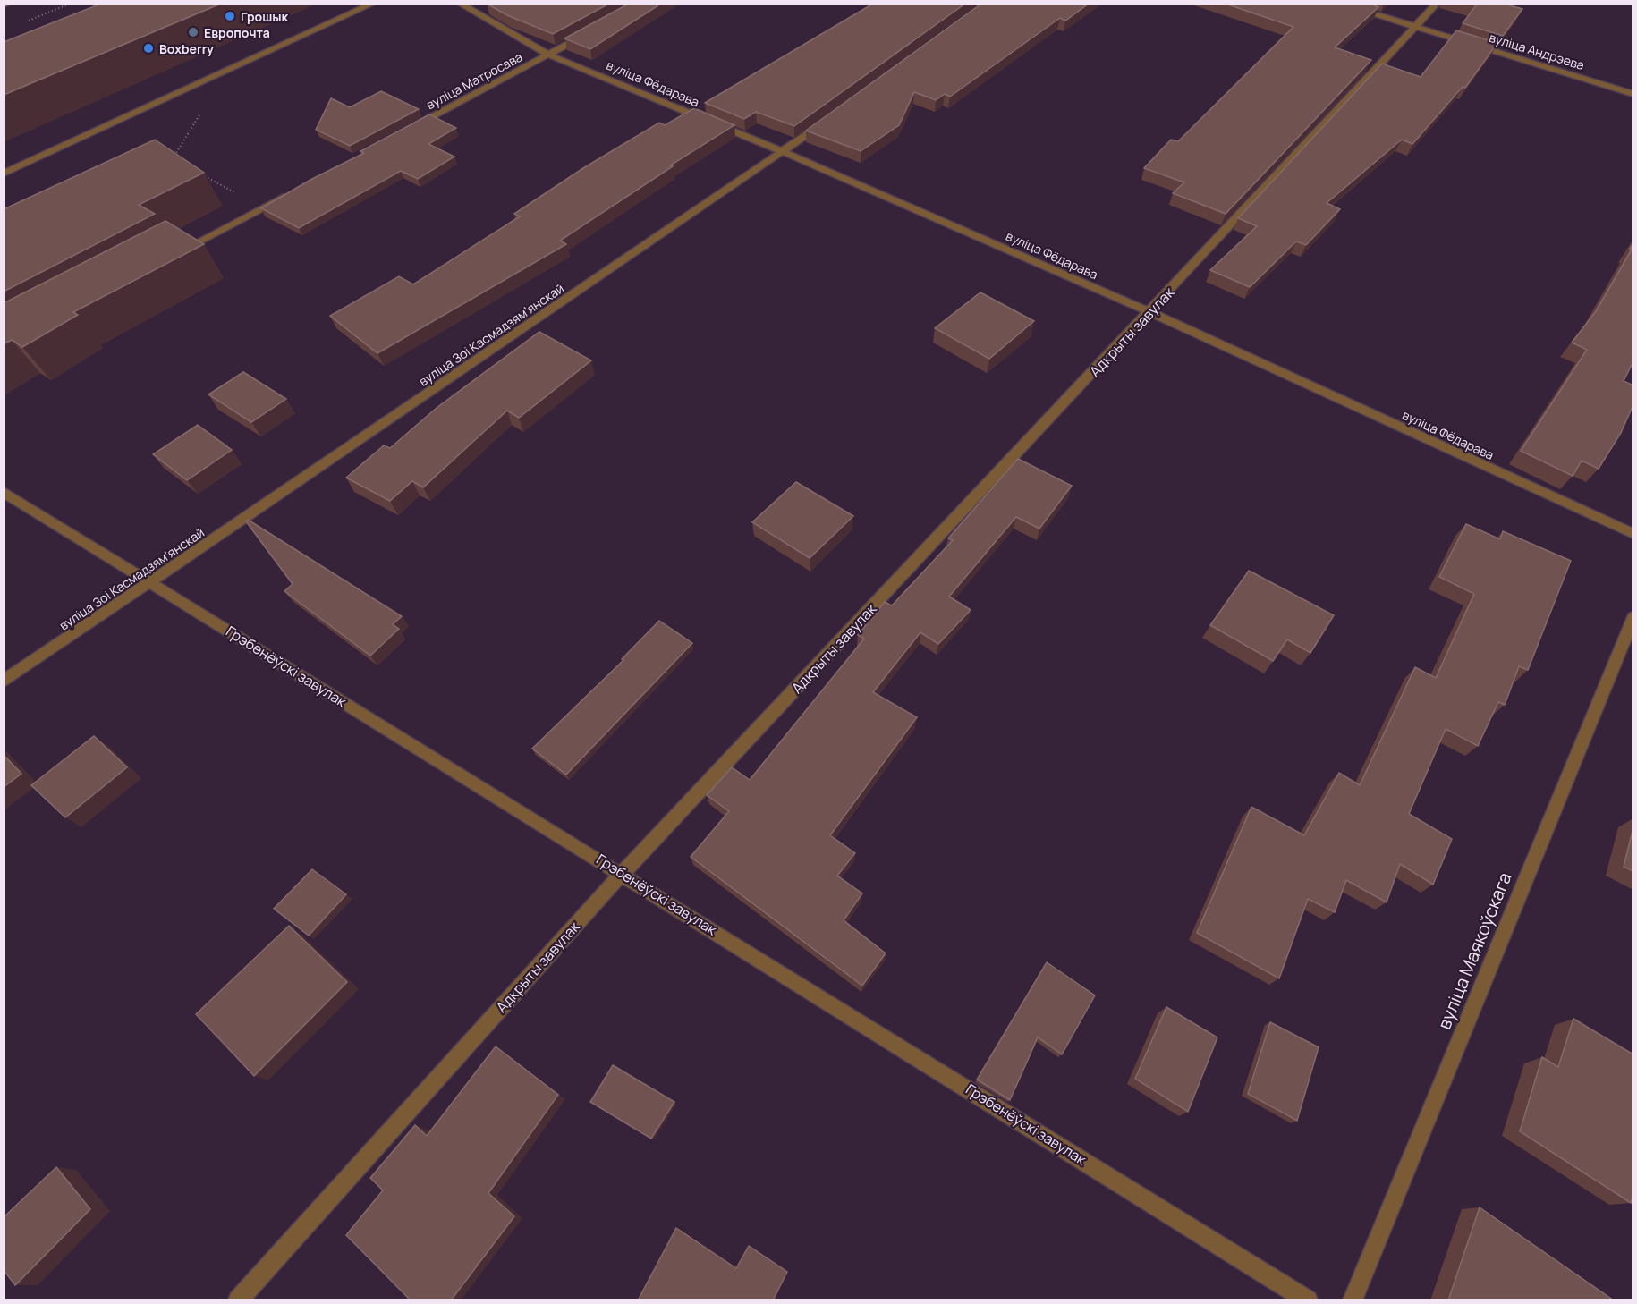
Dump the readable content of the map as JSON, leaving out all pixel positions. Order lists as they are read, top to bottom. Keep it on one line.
{"streets":{"street":["вуліца Андрэева","вуліца Матросава","вуліца Фёдарава","Адкрыты завулак","вуліца Зоі Касмадзямʼянскай","Грэбенёўскі завулак","вуліца Маякоўскага"]},"crossings":[["вуліца Андрэева","Адкрыты завулак"],["вуліца Матросава","вуліца Фёдарава"],["вуліца Фёдарава","Адкрыты завулак"],["вуліца Фёдарава","вуліца Зоі Касмадзямʼянскай"],["Адкрыты завулак","Грэбенёўскі завулак"],["вуліца Зоі Касмадзямʼянскай","Грэбенёўскі завулак"]],"places":["Грошык","Европочта","Boxberry"]}
